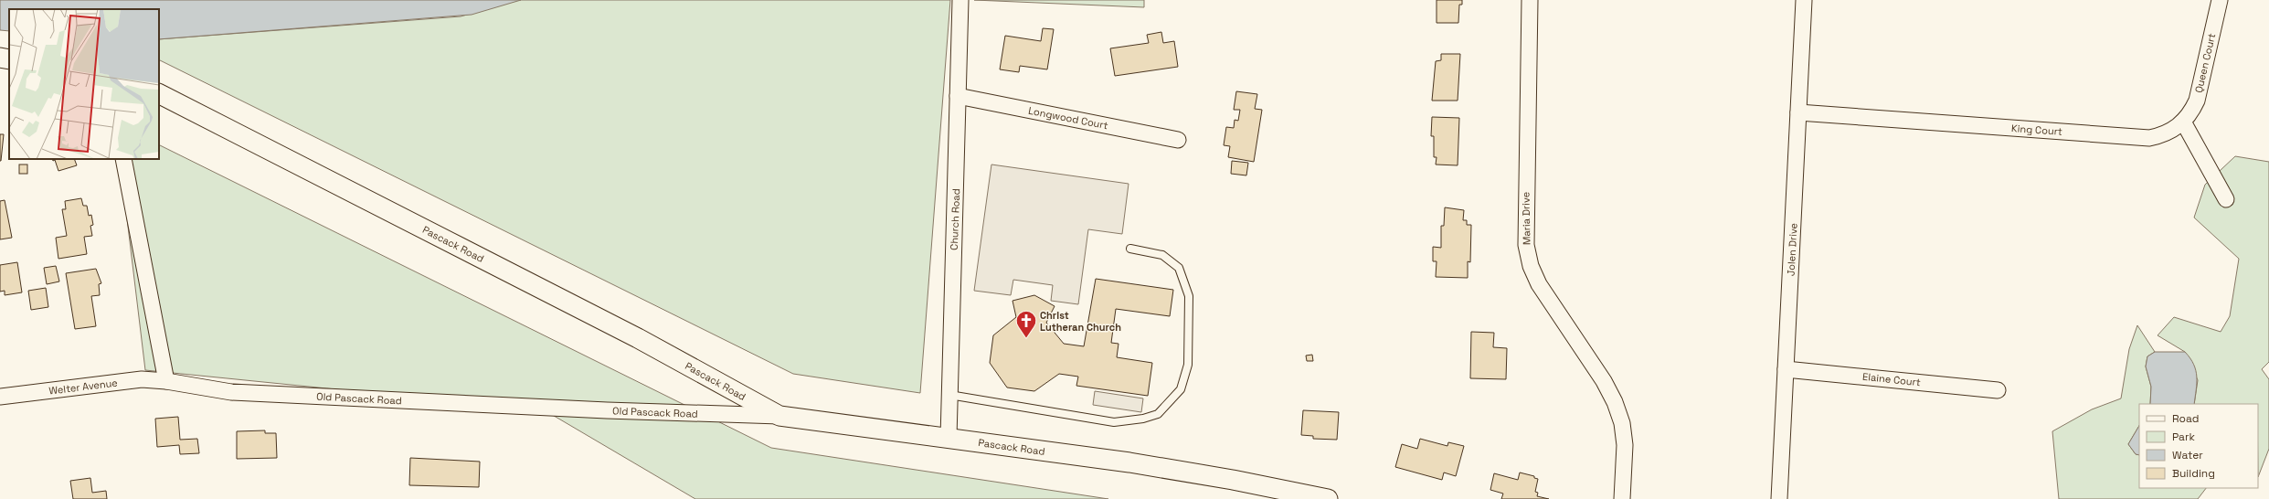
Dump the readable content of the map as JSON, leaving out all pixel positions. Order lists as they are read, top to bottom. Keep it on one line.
{"streets":{"street":["Queen Court","Longwood Court","King Court","Maria Drive","Church Road","Pascack Road","Jolen Drive","Elaine Court","Welter Avenue","Old Pascack Road"]},"crossings":[["Queen Court","King Court"],["Longwood Court","Church Road"],["King Court","Jolen Drive"],["Church Road","Pascack Road"],["Pascack Road","Old Pascack Road"],["Jolen Drive","Elaine Court"],["Welter Avenue","Old Pascack Road"]],"places":{"church":["Christ Lutheran Church"]},"legend":["Road","Park","Water","Building"]}
